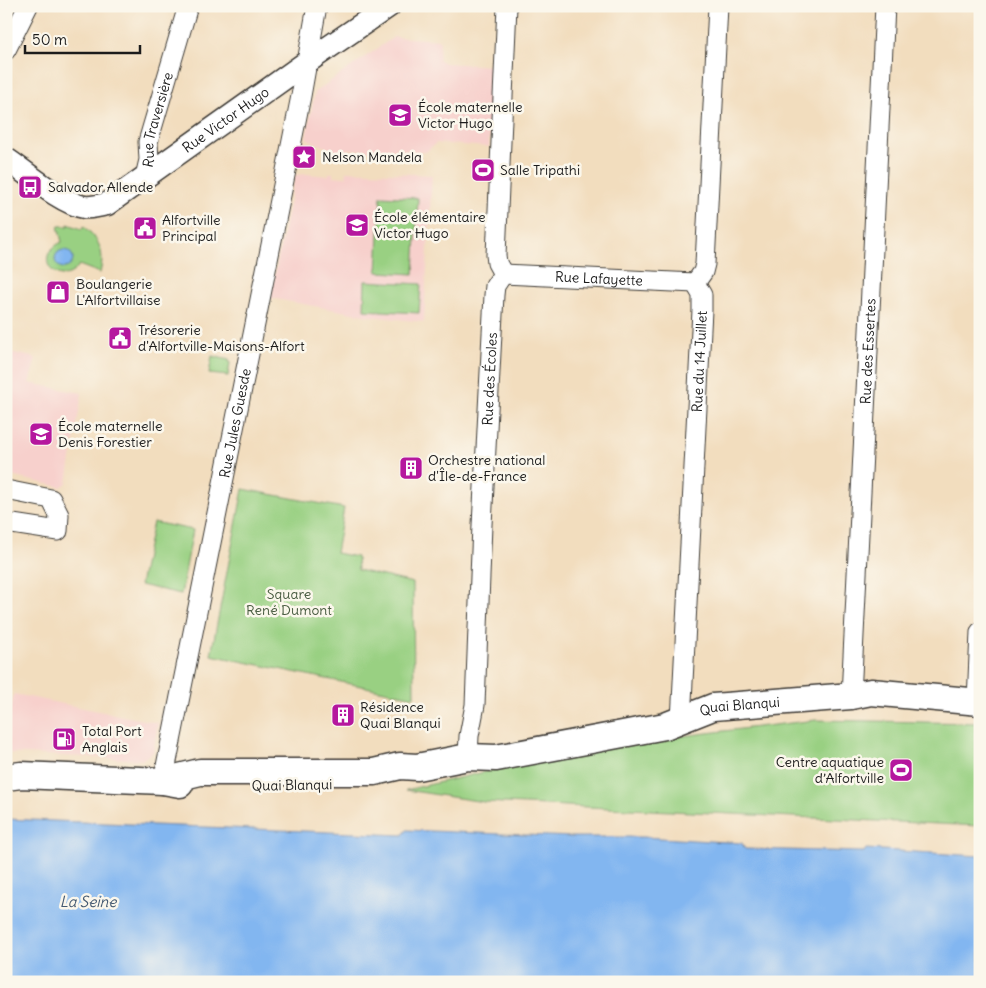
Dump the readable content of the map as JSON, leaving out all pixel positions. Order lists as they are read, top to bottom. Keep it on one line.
{"streets":{"main road":["Quai Blanqui"],"street":["Rue Victor Hugo","Rue Traversière","Rue Lafayette","Rue des Essertes","Rue du 14 Juillet","Rue des Écoles","Rue Jules Guesde"]},"crossings":[["Rue Victor Hugo","Rue Traversière"],["Rue Victor Hugo","Rue Jules Guesde"],["Rue Lafayette","Rue du 14 Juillet"],["Rue Lafayette","Rue des Écoles"],["Rue des Essertes","Quai Blanqui"],["Rue du 14 Juillet","Quai Blanqui"],["Rue des Écoles","Quai Blanqui"],["Rue Jules Guesde","Quai Blanqui"]],"water":["La Seine"],"parks":["Square René Dumont"],"places":{"school or university":["École maternelle Victor Hugo","École élémentaire Victor Hugo","École maternelle Denis Forestier"],"place":["Nelson Mandela"],"sports":["Salle Tripathi","Centre aquatique d’Alfortville"],"bus stop":["Salvador Allende"],"public building":["Alfortville Principal","Trésorerie d'Alfortville-Maisons-Alfort"],"shop":["Boulangerie L'Alfortvillaise"],"building":["Orchestre national d'Île-de-France","Résidence Quai Blanqui"],"fuel station":["Total Port Anglais"]},"scale_bar":"50 m"}
